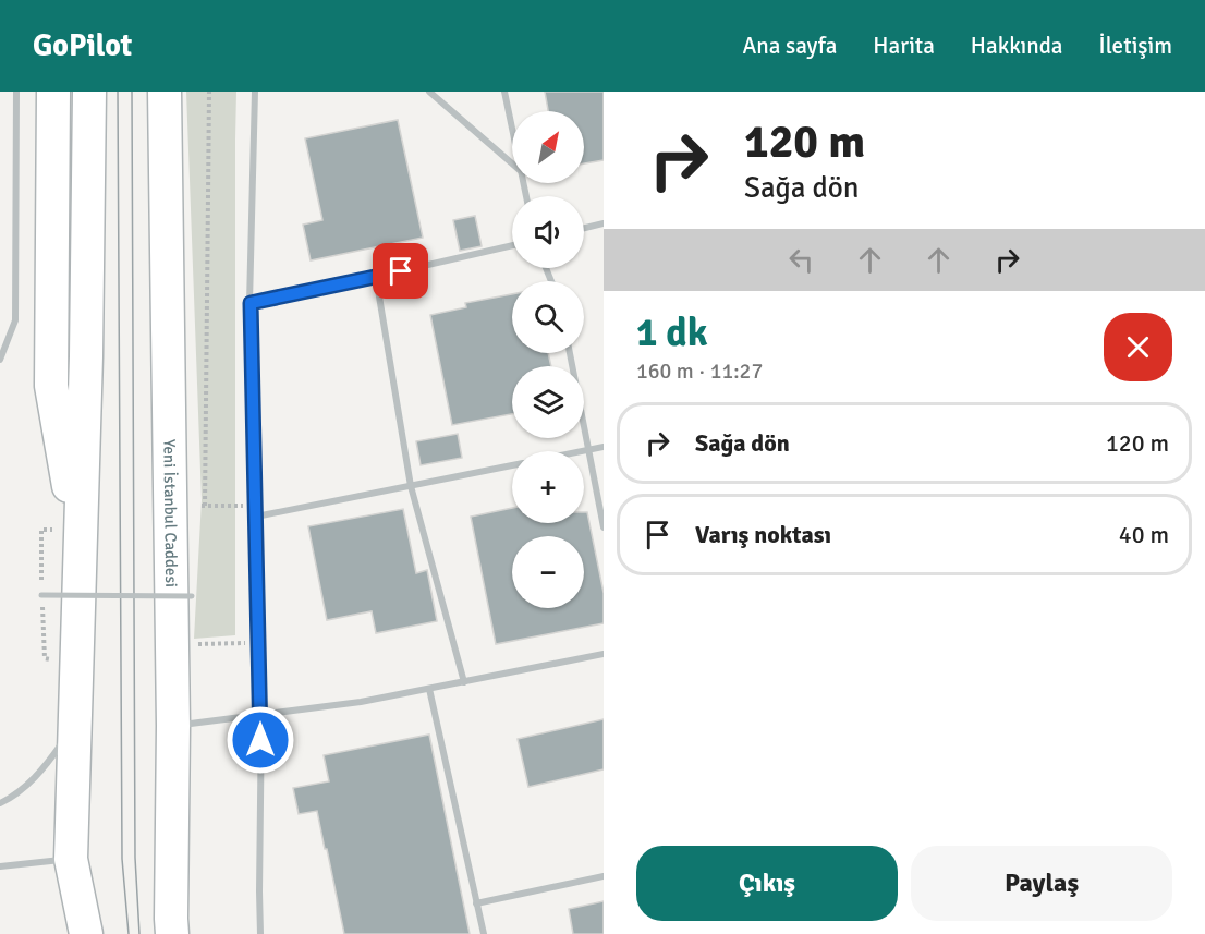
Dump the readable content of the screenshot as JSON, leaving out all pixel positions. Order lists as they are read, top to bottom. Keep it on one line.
{"streets":{"main road":["Yeni İstanbul Caddesi"]},"north":"top right","page":{"header":"GoPilot","nav":["Ana sayfa","Harita","Hakkında","İletişim"],"turn":["120 m","Sağa dön"],"map_buttons":["+","−"],"heading":["1 dk","160 m · 11:27"],"list":[{"name":"Sağa dön","value":"120 m"},{"name":"Varış noktası","value":"40 m"}],"buttons":["Çıkış","Paylaş"]}}
